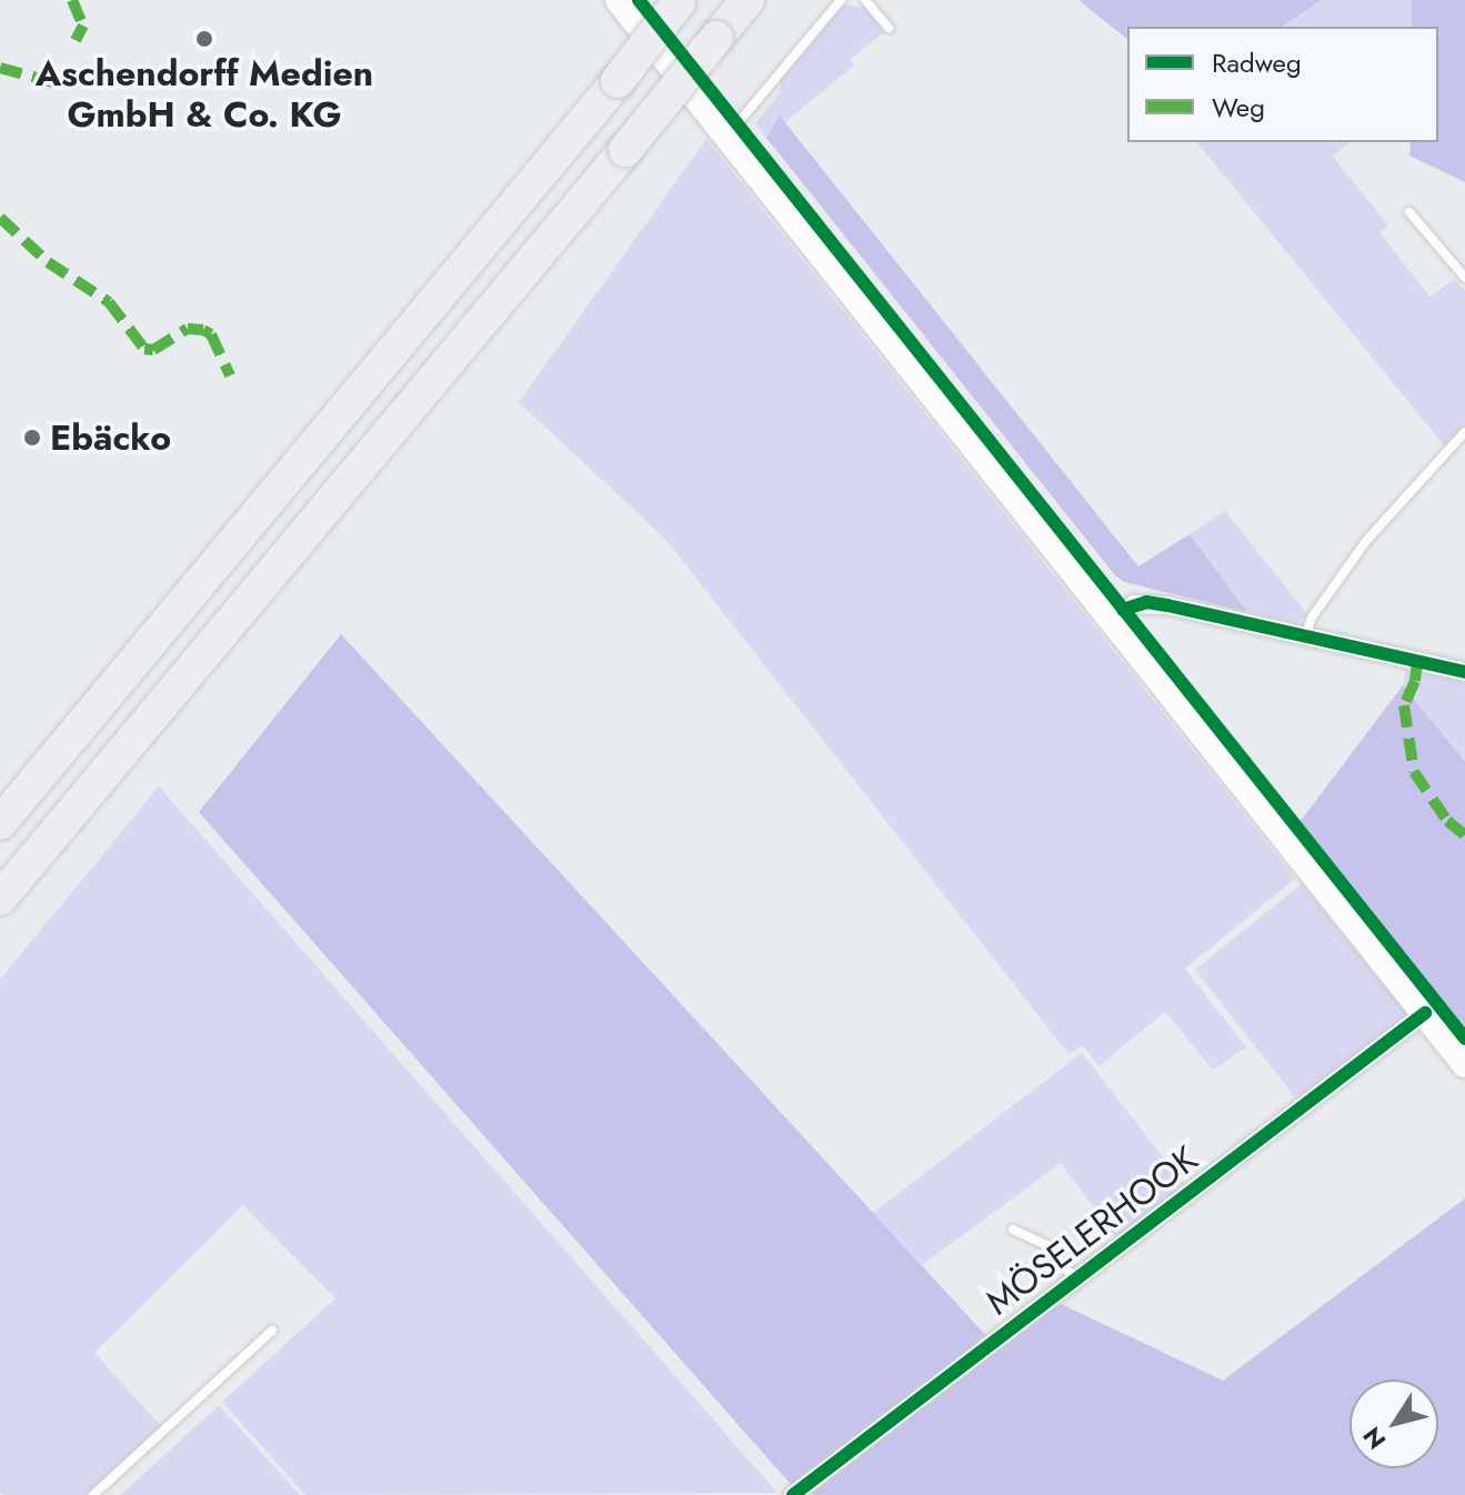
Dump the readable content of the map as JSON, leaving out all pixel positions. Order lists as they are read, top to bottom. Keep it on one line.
{"streets":{"street":["MÖSELERHOOK"]},"places":["Aschendorff Medien GmbH & Co. KG","Ebäcko"],"legend":["Radweg","Weg"],"north":"bottom left"}
